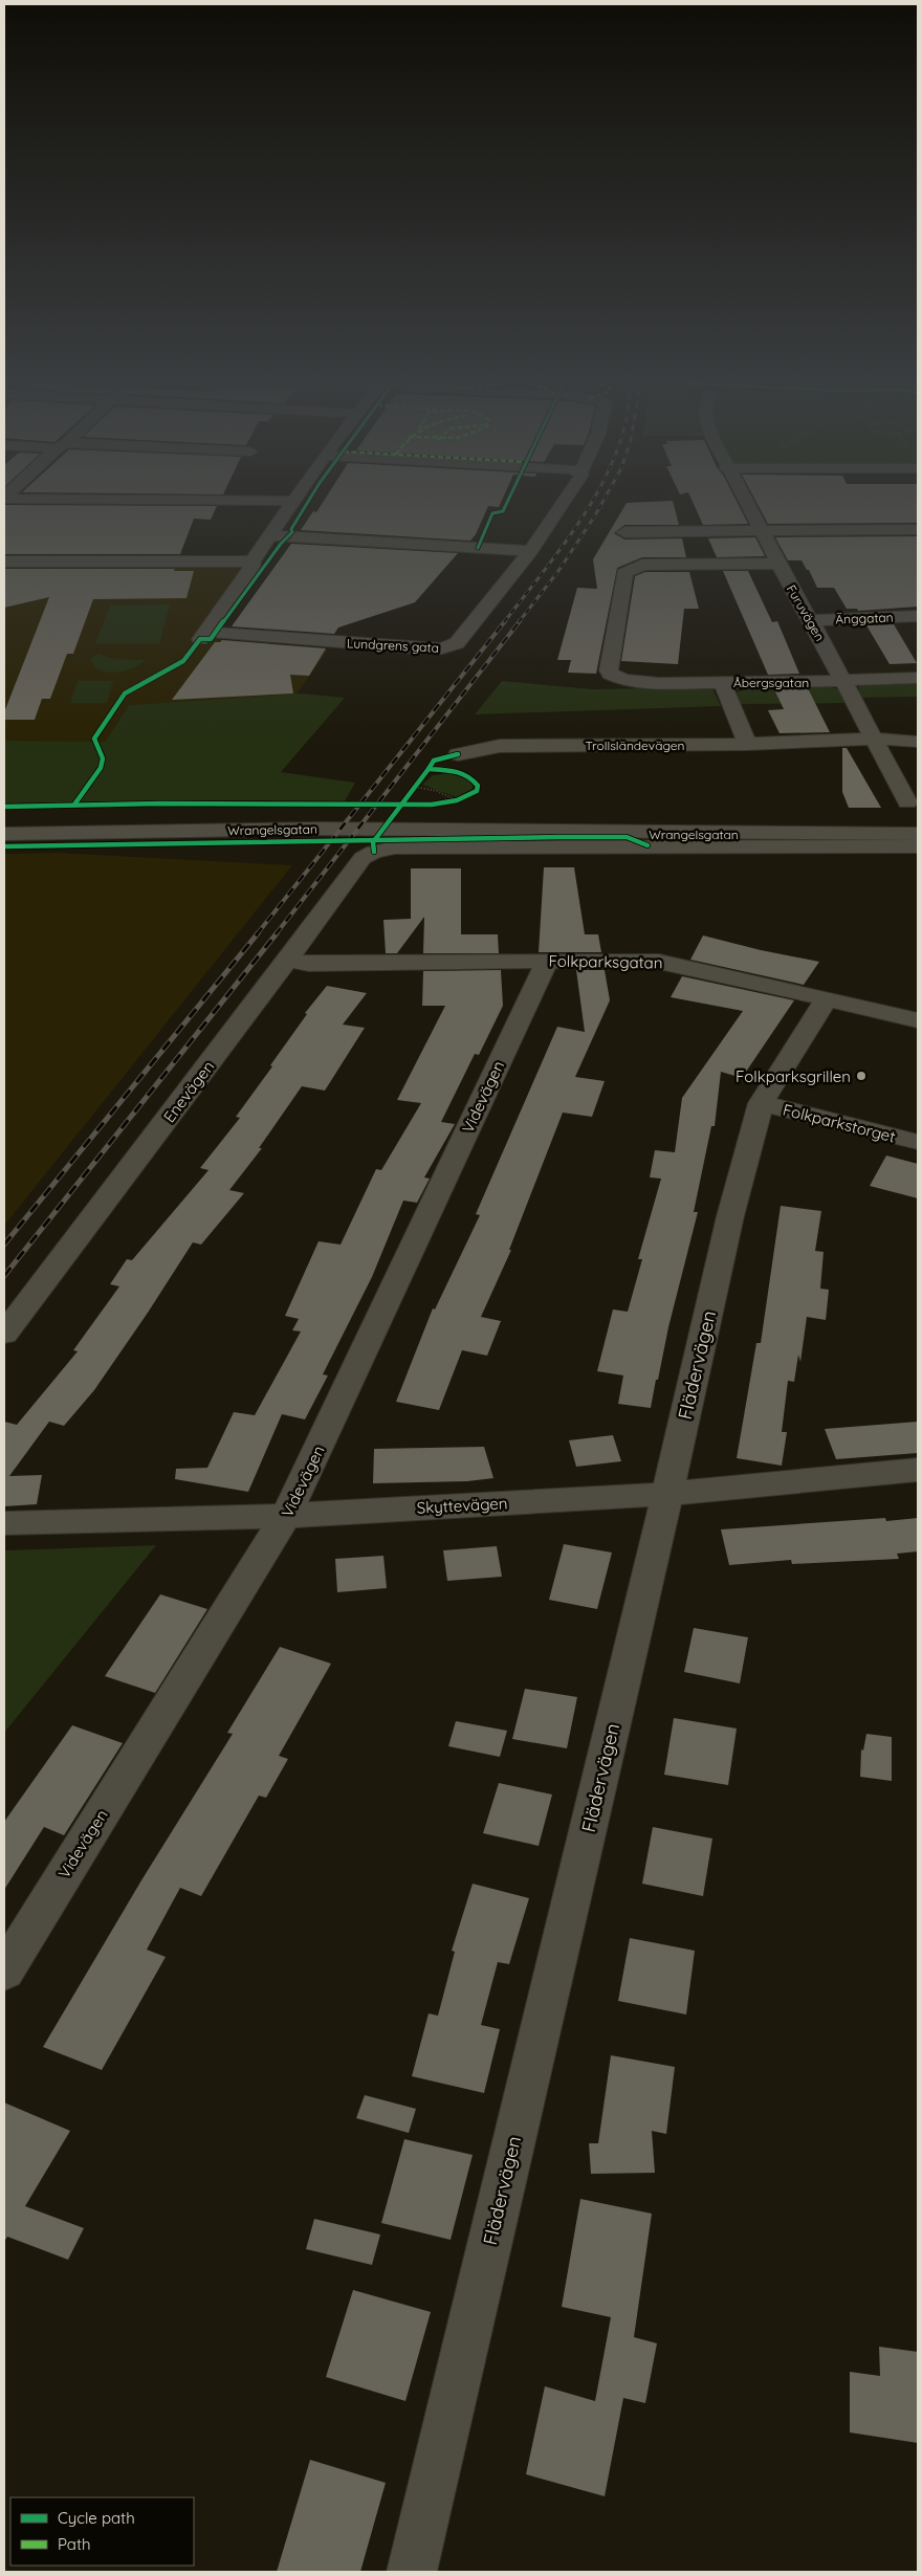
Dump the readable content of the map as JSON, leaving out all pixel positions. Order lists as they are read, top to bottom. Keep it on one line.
{"streets":{"street":["Furuvägen","Änggatan","Lundgrens gata","Åbergsgatan","Trollsländevägen","Wrangelsgatan","Folkparksgatan","Enevägen","Videvägen","Folkparkstorget","Flädervägen","Skyttevägen"]},"crossings":[["Furuvägen","Änggatan"],["Furuvägen","Åbergsgatan"],["Furuvägen","Trollsländevägen"],["Wrangelsgatan","Enevägen"],["Folkparksgatan","Enevägen"],["Folkparksgatan","Videvägen"],["Folkparksgatan","Flädervägen"],["Videvägen","Skyttevägen"],["Folkparkstorget","Flädervägen"],["Flädervägen","Skyttevägen"]],"places":["Folkparksgrillen"],"legend":["Cycle path","Path"]}
